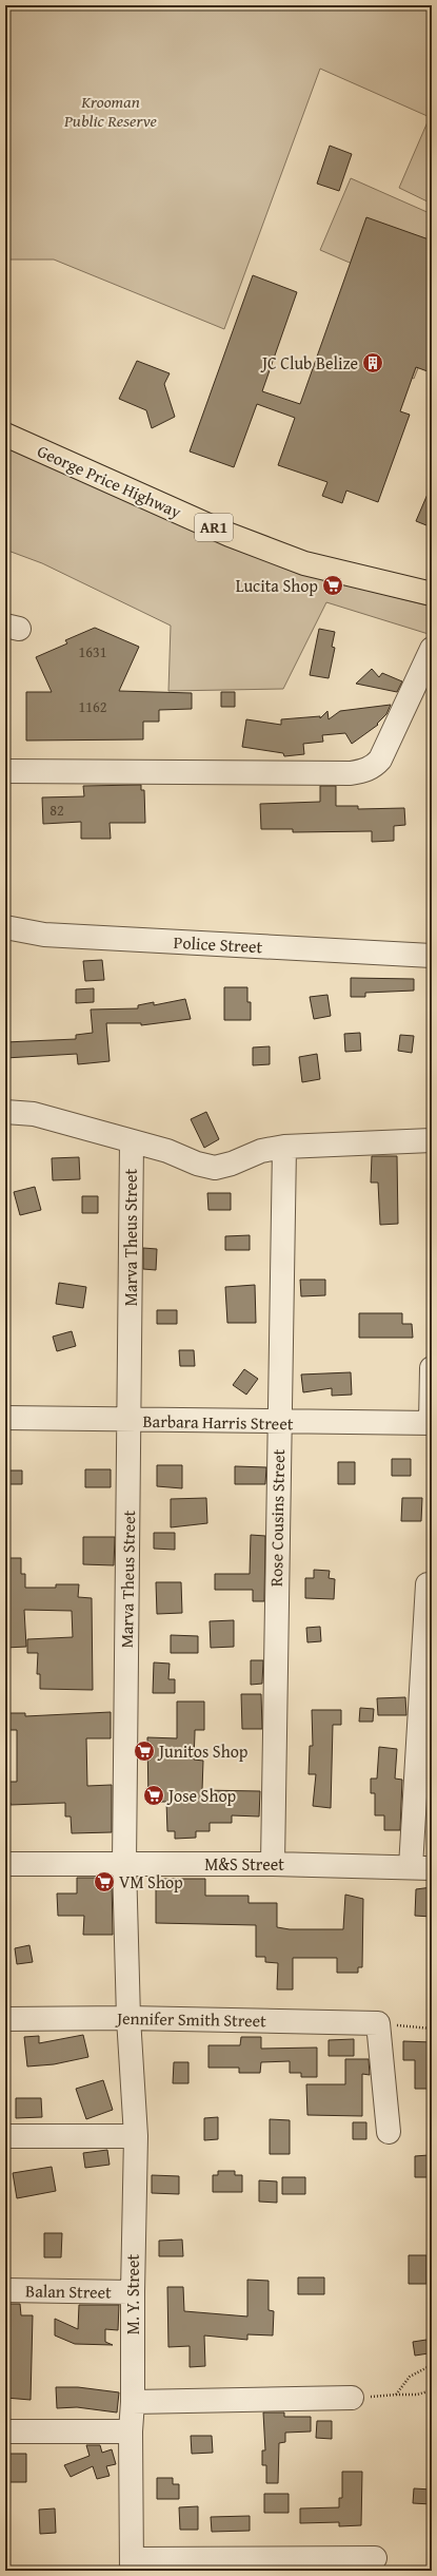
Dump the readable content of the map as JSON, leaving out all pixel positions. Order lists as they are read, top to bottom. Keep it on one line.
{"streets":{"main road":["George Price Highway","AR1"],"street":["Police Street","Marva Theus Street","Barbara Harris Street","Rose Cousins Street","M&S Street","Jennifer Smith Street","Balan Street","M. Y. Street"]},"crossings":[["Marva Theus Street","Barbara Harris Street"],["Marva Theus Street","M&S Street"],["Marva Theus Street","Jennifer Smith Street"],["Marva Theus Street","M. Y. Street"],["Barbara Harris Street","Rose Cousins Street"],["Rose Cousins Street","M&S Street"],["Jennifer Smith Street","M. Y. Street"],["Balan Street","M. Y. Street"]],"parks":["Krooman Public Reserve"],"places":{"building":["JC Club Belize"],"supermarket":["Lucita Shop","Junitos Shop","Jose Shop","VM Shop"]},"house_numbers":["1631","1162","82"]}
